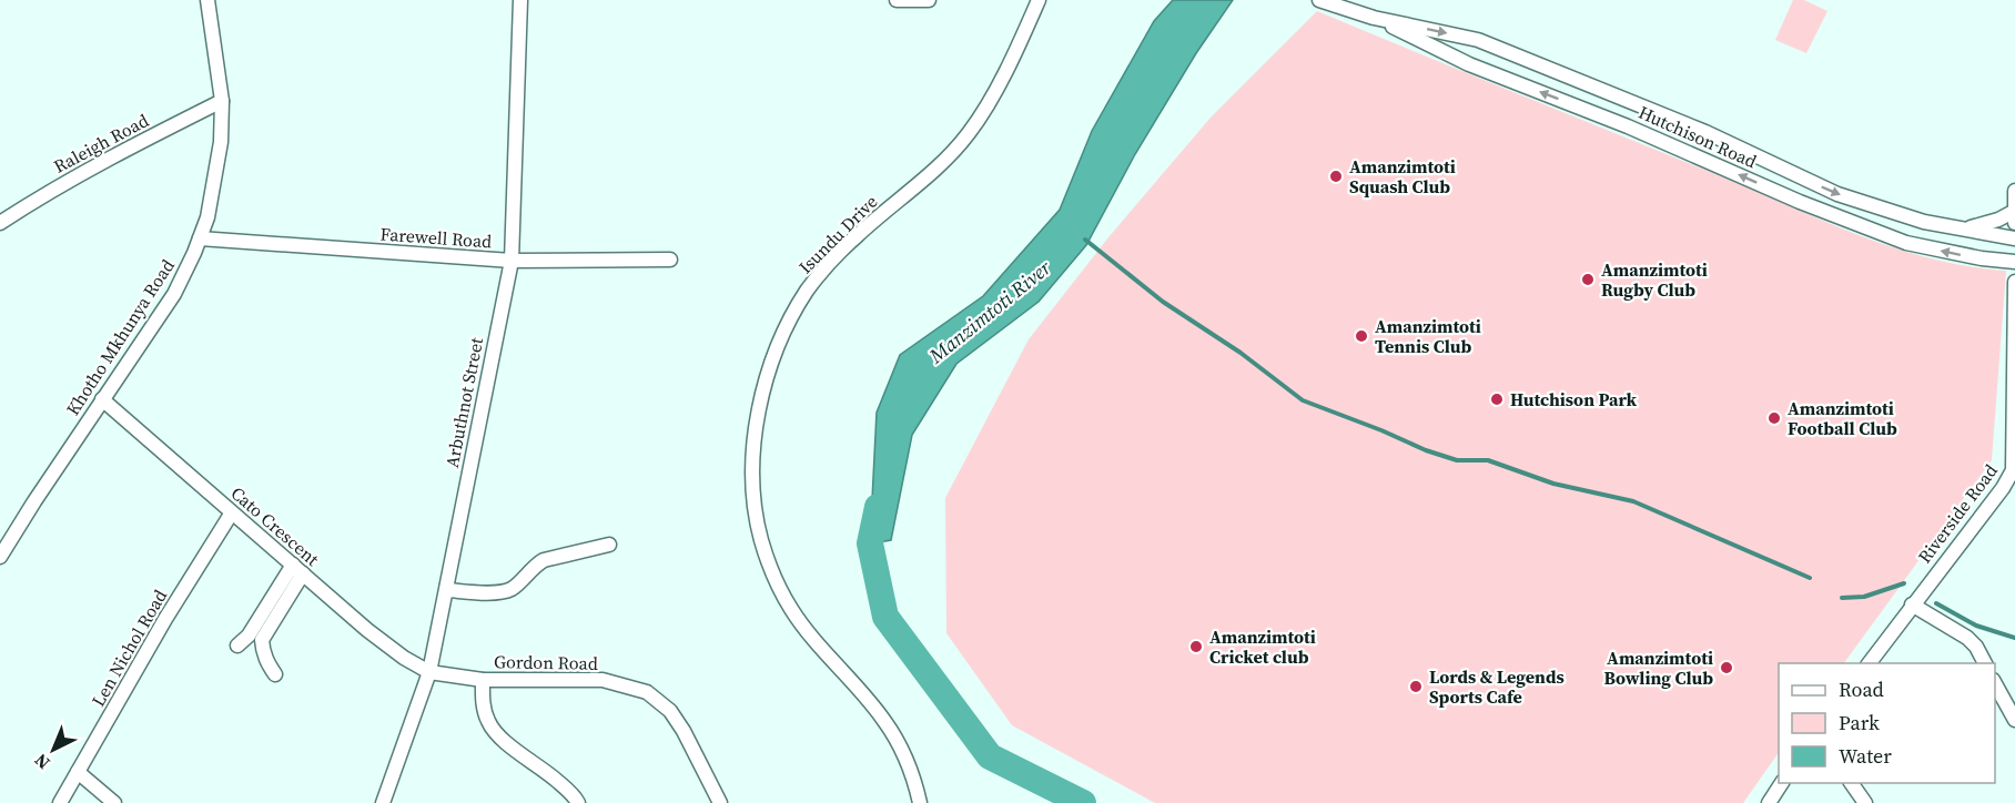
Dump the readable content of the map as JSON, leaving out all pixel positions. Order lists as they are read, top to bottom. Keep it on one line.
{"streets":{"street":["Hutchison Road","Raleigh Road","Isundu Drive","Farewell Road","Khotho Mkhunya Road","Arbuthnot Street","Riverside Road","Cato Crescent","Len Nichol Road","Gordon Road"]},"crossings":[["Raleigh Road","Khotho Mkhunya Road"],["Farewell Road","Khotho Mkhunya Road"],["Farewell Road","Arbuthnot Street"],["Khotho Mkhunya Road","Cato Crescent"],["Arbuthnot Street","Cato Crescent"],["Arbuthnot Street","Gordon Road"],["Cato Crescent","Len Nichol Road"],["Cato Crescent","Gordon Road"]],"water":["Manzimtoti River"],"places":["Amanzimtoti Squash Club","Amanzimtoti Rugby Club","Amanzimtoti Tennis Club","Hutchison Park","Amanzimtoti Football Club","Amanzimtoti Cricket club","Amanzimtoti Bowling Club","Lords & Legends Sports Cafe"],"legend":["Road","Park","Water"],"north":"bottom left"}
